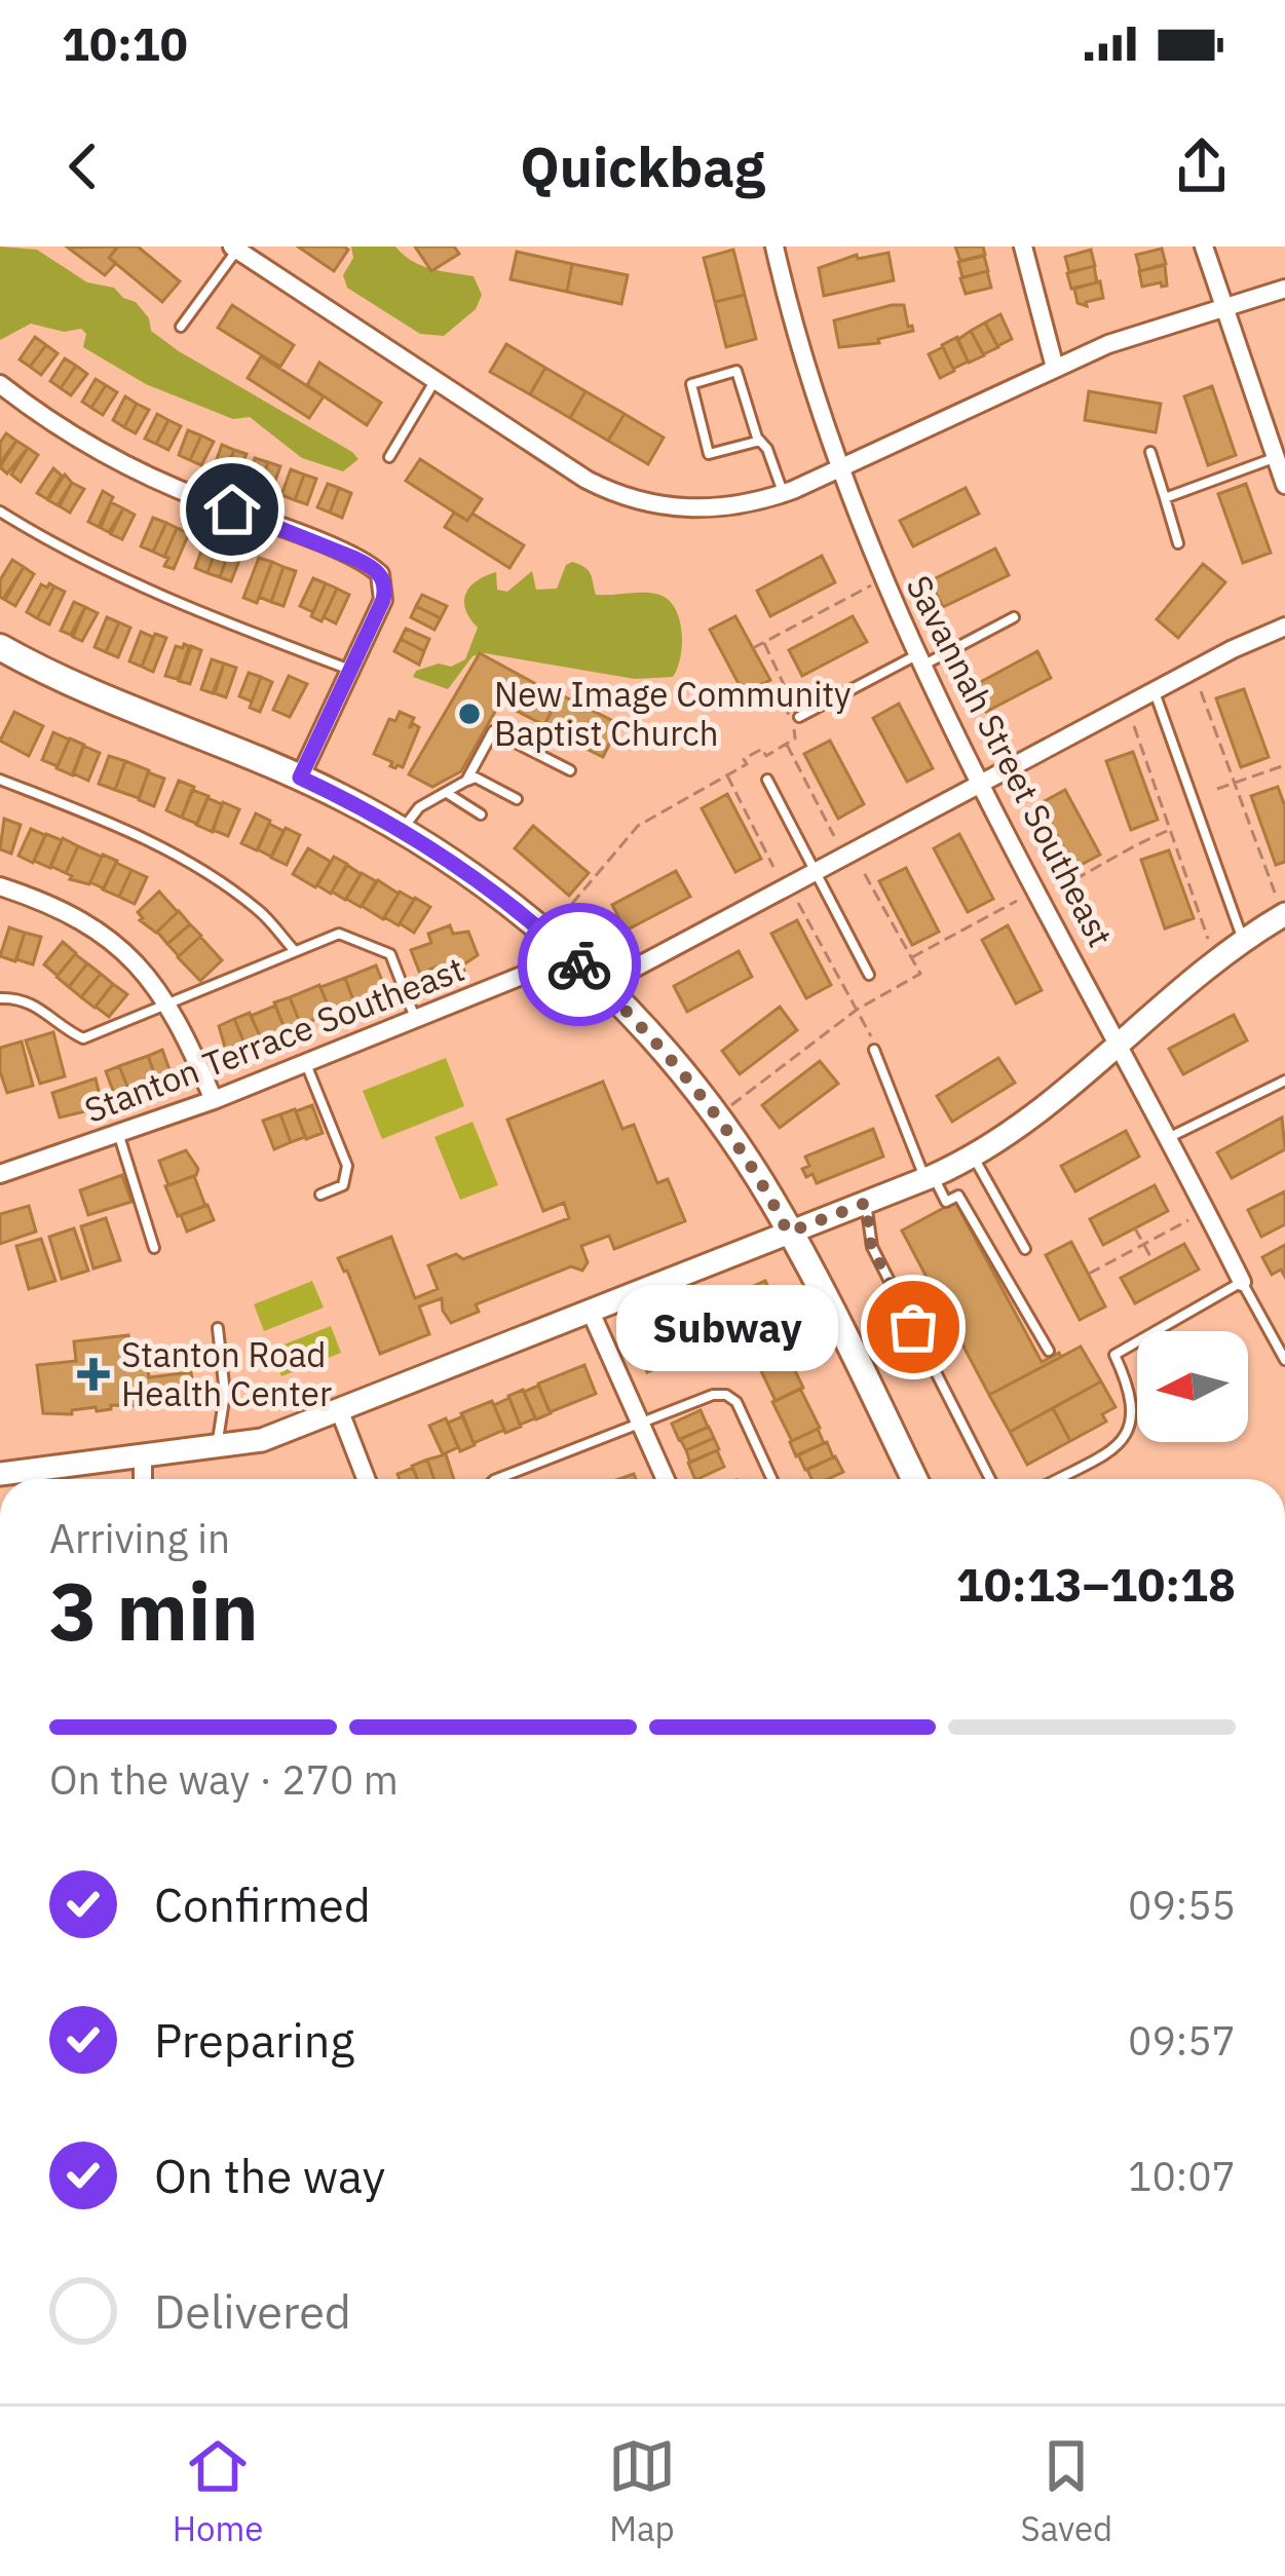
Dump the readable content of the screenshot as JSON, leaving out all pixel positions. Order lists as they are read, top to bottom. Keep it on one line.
{"streets":{"street":["Savannah Street Southeast","Stanton Terrace Southeast"]},"places":{"other":["New Image Community Baptist Church","Subway"],"health":["Stanton Road Health Center"]},"north":"left","page":{"status":"10:10","header":"Quickbag","bubble":"Subway","heading":["3 min","Arriving in","10:13–10:18"],"bar":"On the way · 270 m","list":[["Confirmed","09:55"],["Preparing","09:57"],["On the way","10:07"],"Delivered"],"tabs":["Home","Map","Saved"]}}
